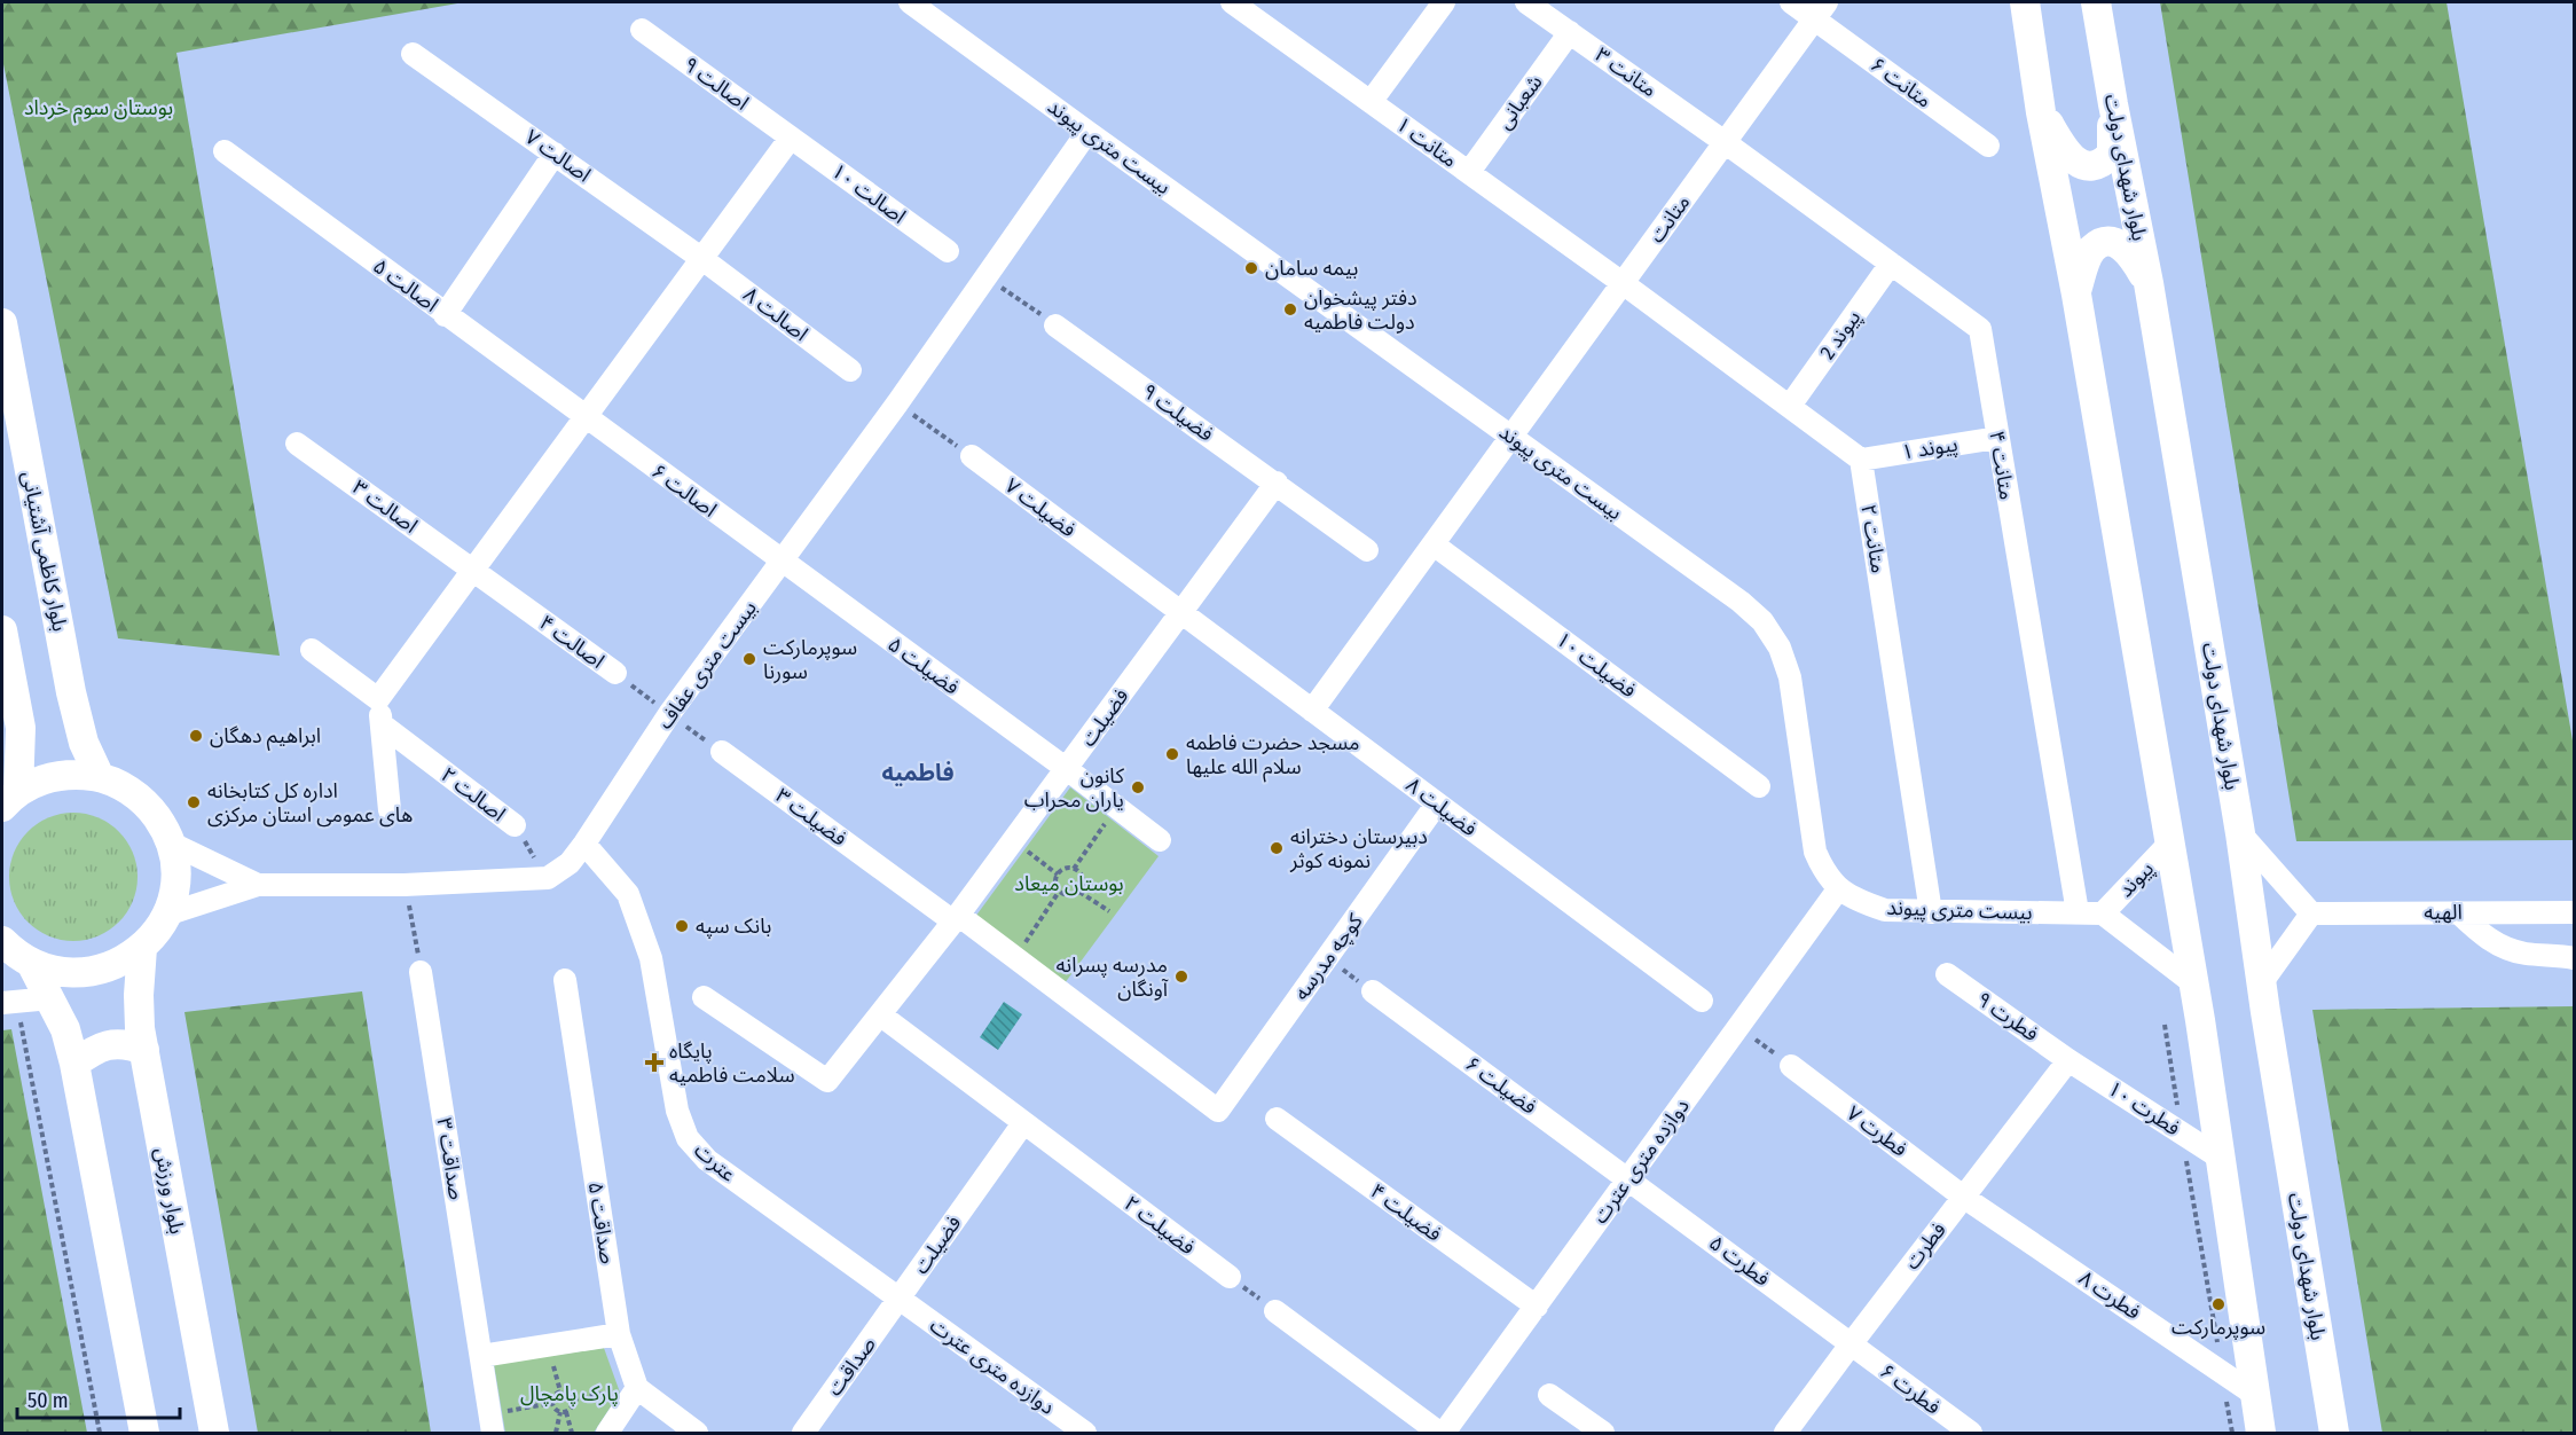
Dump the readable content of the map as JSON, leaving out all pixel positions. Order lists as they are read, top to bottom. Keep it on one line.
{"streets":{"main road":["بلوار شهدای دولت","بلوار کاظمی آشتیانی","بلوار ورزش"],"street":["متانت ۳","متانت ۶","اصالت ۹","شعبانی","متانت ۱","بیست متری پیوند","اصالت ۷","اصالت ۱۰","متانت","اصالت ۵","اصالت ۸","پیوند 2","فضیلت ۹","پیوند ۱","متانت ۴","اصالت ۶","اصالت ۳","فضیلت ۷","متانت ۲","اصالت ۴","بیست متری عفاف","فضیلت ۱۰","فضیلت ۵","فضیلت","اصالت ۲","فضیلت ۸","فضیلت ۳","پیوند","الهیه","کوچه مدرسه","فطرت ۹","فضیلت ۶","فطرت ۱۰","فطرت ۷","صداقت ۳","دوازده متری عترت","عترت","فضیلت ۴","صداقت ۵","فضیلت ۲","فطرت","فطرت ۵","فطرت ۸","صداقت","فطرت ۶"]},"crossings":[["متانت ۳","شعبانی"],["متانت ۳","متانت"],["متانت ۳","متانت ۴"],["متانت ۶","متانت"],["اصالت ۹","اصالت ۱۰"],["شعبانی","متانت ۱"],["متانت ۱","متانت"],["بیست متری پیوند","متانت"],["بیست متری پیوند","متانت ۴"],["بیست متری پیوند","متانت ۲"],["بیست متری پیوند","بیست متری عفاف"],["بیست متری پیوند","پیوند"],["بیست متری پیوند","دوازده متری عترت"],["اصالت ۷","اصالت ۸"],["متانت","متانت ۴"],["اصالت ۵","اصالت ۶"],["پیوند 2","متانت ۴"],["فضیلت ۹","فضیلت"],["پیوند ۱","متانت ۴"],["پیوند ۱","متانت ۲"],["اصالت ۶","بیست متری عفاف"],["اصالت ۶","فضیلت ۵"],["اصالت ۳","اصالت ۴"],["فضیلت ۷","فضیلت"],["فضیلت ۷","فضیلت ۸"],["اصالت ۴","بیست متری عفاف"],["بیست متری عفاف","فضیلت ۵"],["بیست متری عفاف","اصالت ۲"],["بیست متری عفاف","عترت"],["فضیلت ۵","فضیلت"],["فضیلت","فضیلت ۸"],["فضیلت","فضیلت ۳"],["فضیلت","دوازده متری عترت"],["فضیلت","عترت"],["فضیلت","فضیلت ۲"],["فضیلت","صداقت"],["فضیلت ۸","کوچه مدرسه"],["فضیلت ۳","کوچه مدرسه"],["فطرت ۹","فطرت ۱۰"],["فطرت ۹","فطرت"],["فضیلت ۶","دوازده متری عترت"],["فضیلت ۶","فطرت ۵"],["فطرت ۱۰","فطرت"],["فطرت ۷","فطرت"],["فطرت ۷","فطرت ۸"],["دوازده متری عترت","عترت"],["دوازده متری عترت","فضیلت ۴"],["دوازده متری عترت","فطرت ۵"],["دوازده متری عترت","صداقت"],["عترت","صداقت"],["فطرت","فطرت ۵"],["فطرت","فطرت ۸"],["فطرت","فطرت ۶"],["فطرت ۵","فطرت ۶"]],"districts":["فاطمیه"],"parks":["بوستان سوم خرداد","بوستان میعاد","پارک پامچال"],"places":{"other":["بیمه سامان","دفتر پیشخوان دولت فاطمیه","سوپرمارکت سورنا","ابراهیم دهگان","مسجد حضرت فاطمه سلام الله علیها","کانون یاران محراب","اداره کل کتابخانه های عمومی استان مرکزی","دبیرستان دخترانه نمونه کوثر","بانک سپه","مدرسه پسرانه آونگان","سوپرمارکت"],"health":["پایگاه سلامت فاطمیه"]},"scale_bar":"50 m"}
